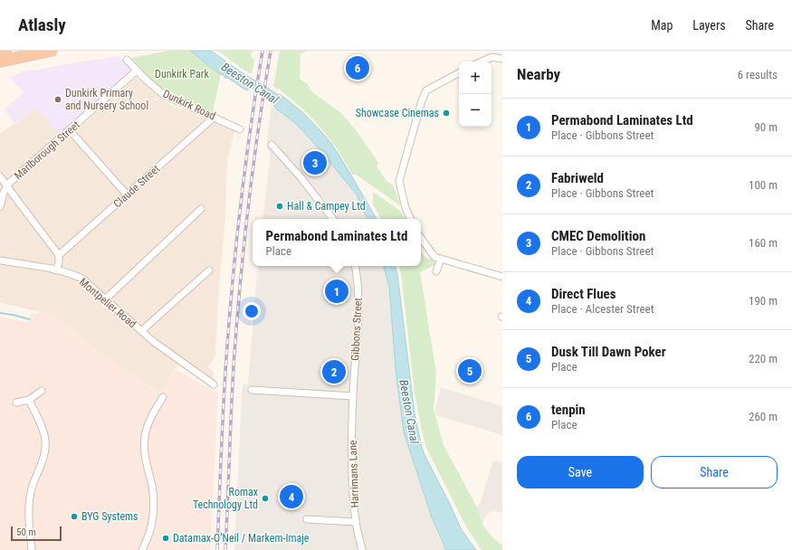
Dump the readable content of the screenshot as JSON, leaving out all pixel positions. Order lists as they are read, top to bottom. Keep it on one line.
{"streets":{"street":["Dunkirk Road","Marlborough Street","Claude Street","Montpelier Road","Gibbons Street","Harrimans Lane"]},"crossings":[["Dunkirk Road","Marlborough Street"],["Dunkirk Road","Claude Street"],["Gibbons Street","Harrimans Lane"]],"water":["Beeston Canal"],"parks":["Dunkirk Park"],"places":["Dunkirk Primary and Nursery School","Showcase Cinemas","Hall & Campey Ltd","Romax Technology Ltd","BYG Systems","Datamax-O’Neil / Markem-Imaje"],"scale_bar":"50 m","page":{"header":"Atlasly","nav":["Map","Layers","Share"],"heading":["Nearby","6 results"],"pins":["6","3","1","5","2","4"],"map_buttons":["+","−"],"list":[{"mark":"1","name":"Permabond Laminates Ltd","note":"Place · Gibbons Street","value":"90 m"},{"mark":"2","name":"Fabriweld","note":"Place · Gibbons Street","value":"100 m"},{"mark":"3","name":"CMEC Demolition","note":"Place · Gibbons Street","value":"160 m"},{"mark":"4","name":"Direct Flues","note":"Place · Alcester Street","value":"190 m"},{"mark":"5","name":"Dusk Till Dawn Poker","note":"Place","value":"220 m"},{"mark":"6","name":"tenpin","note":"Place","value":"260 m"}],"popup":["Permabond Laminates Ltd","Place"],"buttons":["Save","Share"],"scale":"50 m"}}
